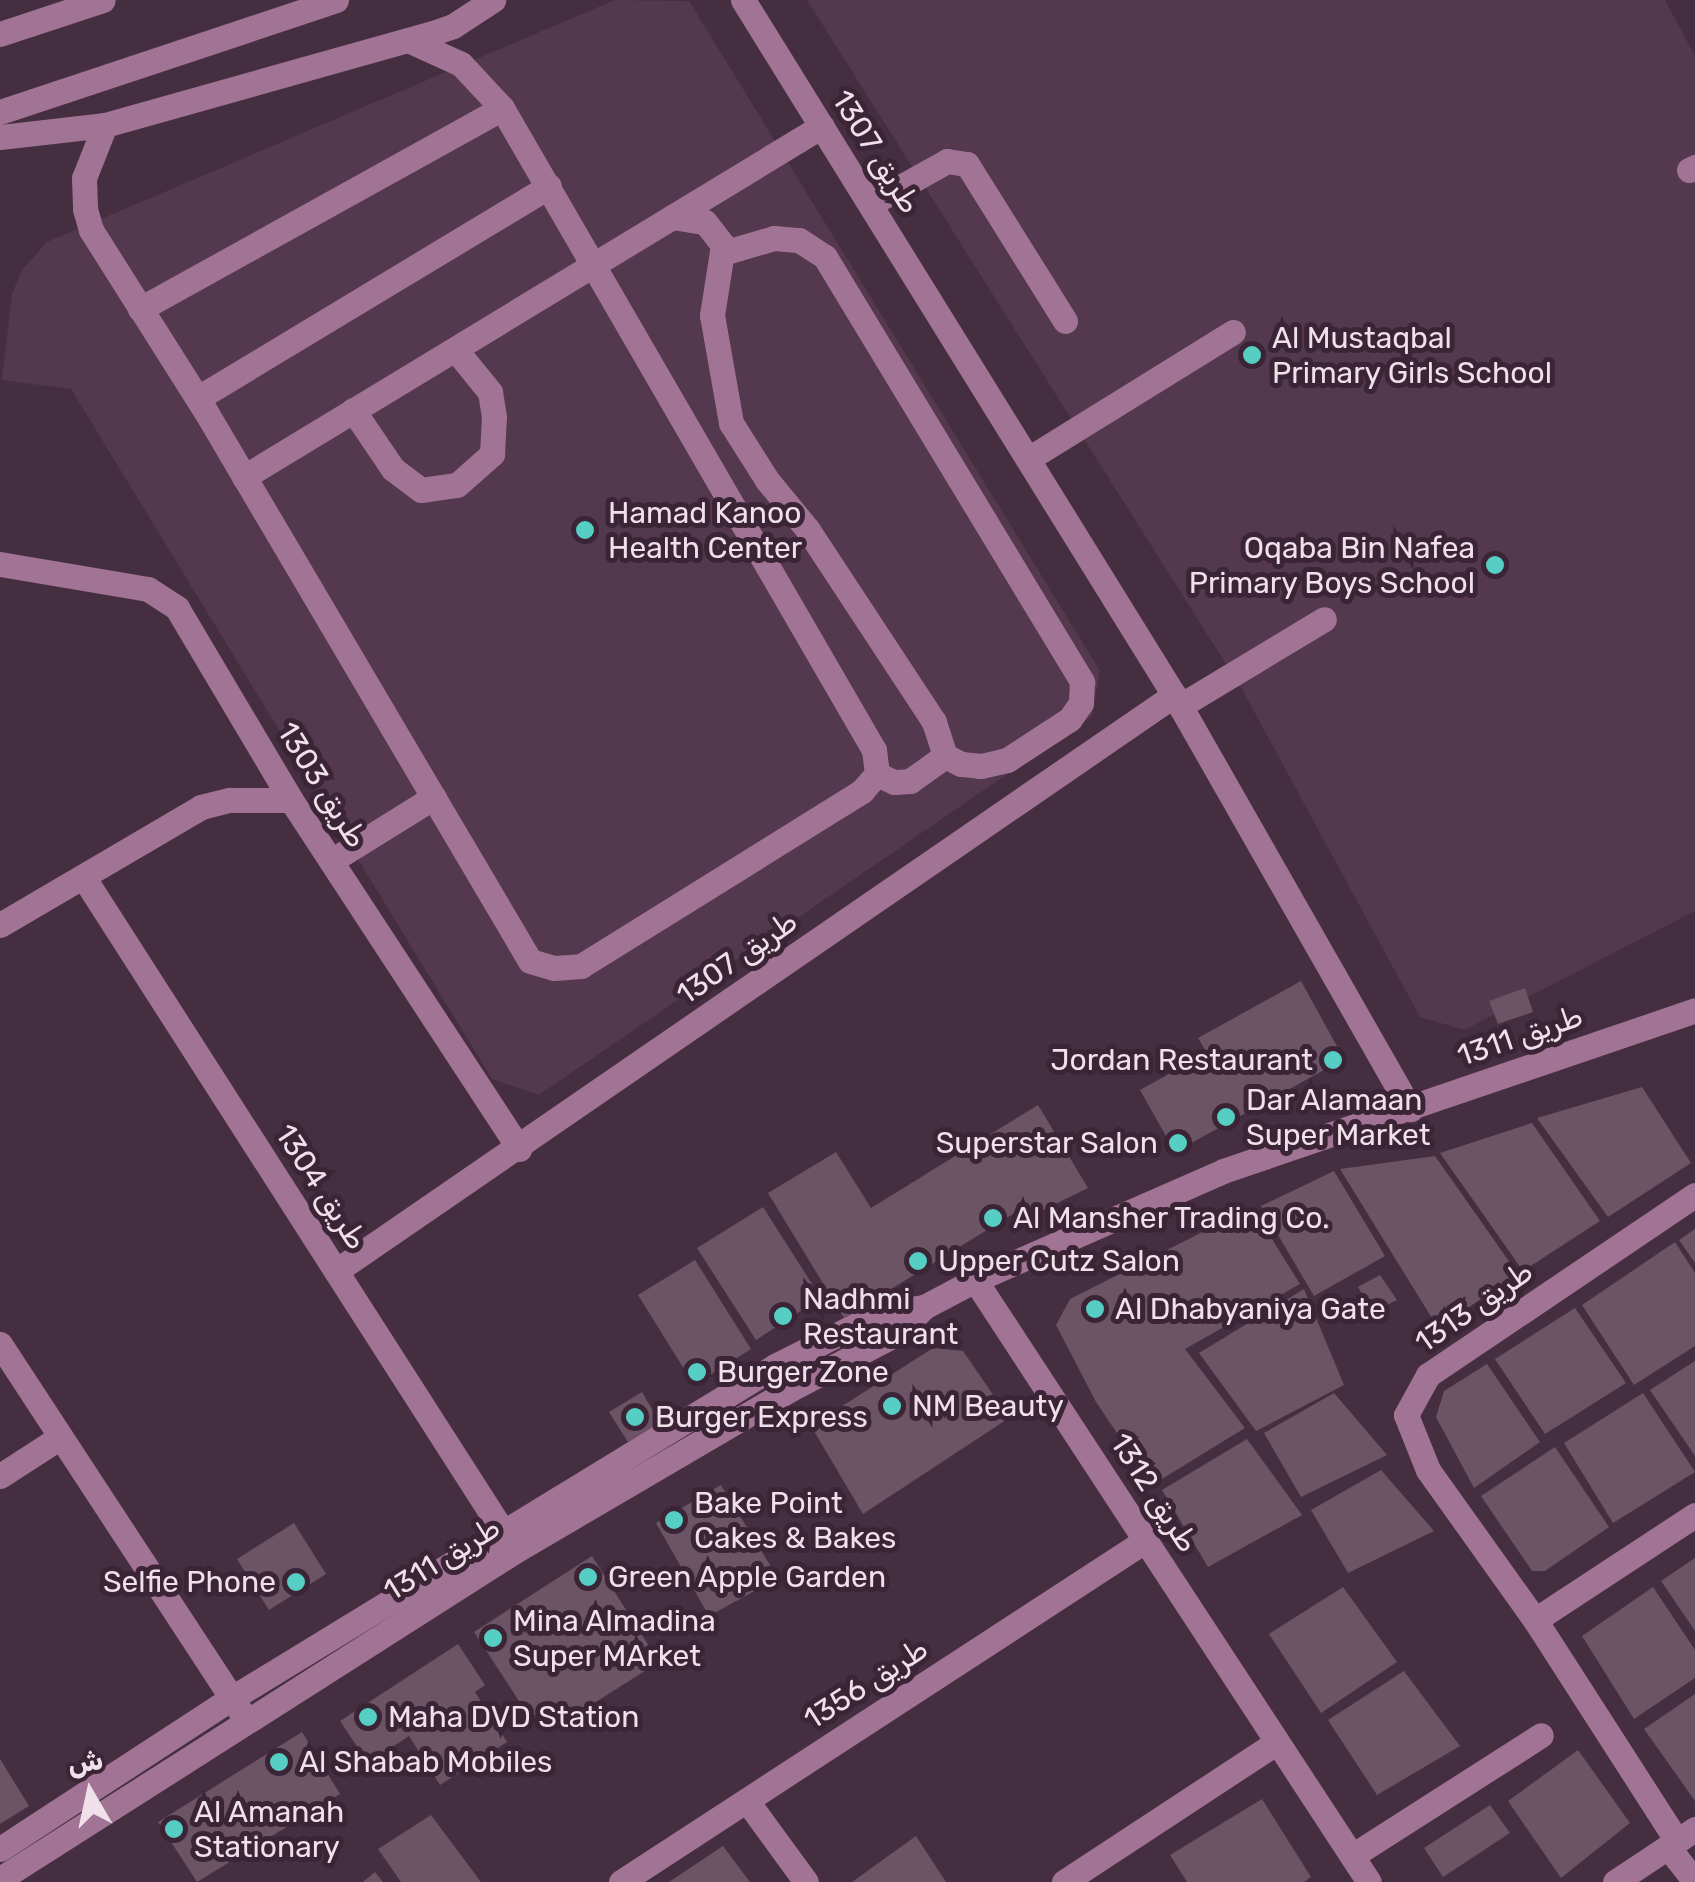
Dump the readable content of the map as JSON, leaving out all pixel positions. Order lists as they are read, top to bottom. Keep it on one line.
{"streets":{"street":["طريق 1307","طريق 1303","طريق 1311","طريق 1304","طريق 1313","طريق 1312","طريق 1356"]},"crossings":[["طريق 1307","طريق 1303"],["طريق 1307","طريق 1311"],["طريق 1307","طريق 1304"],["طريق 1311","طريق 1304"],["طريق 1311","طريق 1312"],["طريق 1312","طريق 1356"]],"places":["Al Mustaqbal Primary Girls School","Hamad Kanoo Health Center","Oqaba Bin Nafea Primary Boys School","Jordan Restaurant","Dar Alamaan Super Market","Superstar Salon","Al Mansher Trading Co.","Upper Cutz Salon","Al Dhabyaniya Gate","Nadhmi Restaurant","Burger Zone","NM Beauty","Burger Express","Bake Point Cakes & Bakes","Green Apple Garden","Selfie Phone","Mina Almadina Super MArket","Maha DVD Station","Al Shabab Mobiles","Al Amanah Stationary"],"north":"top"}
